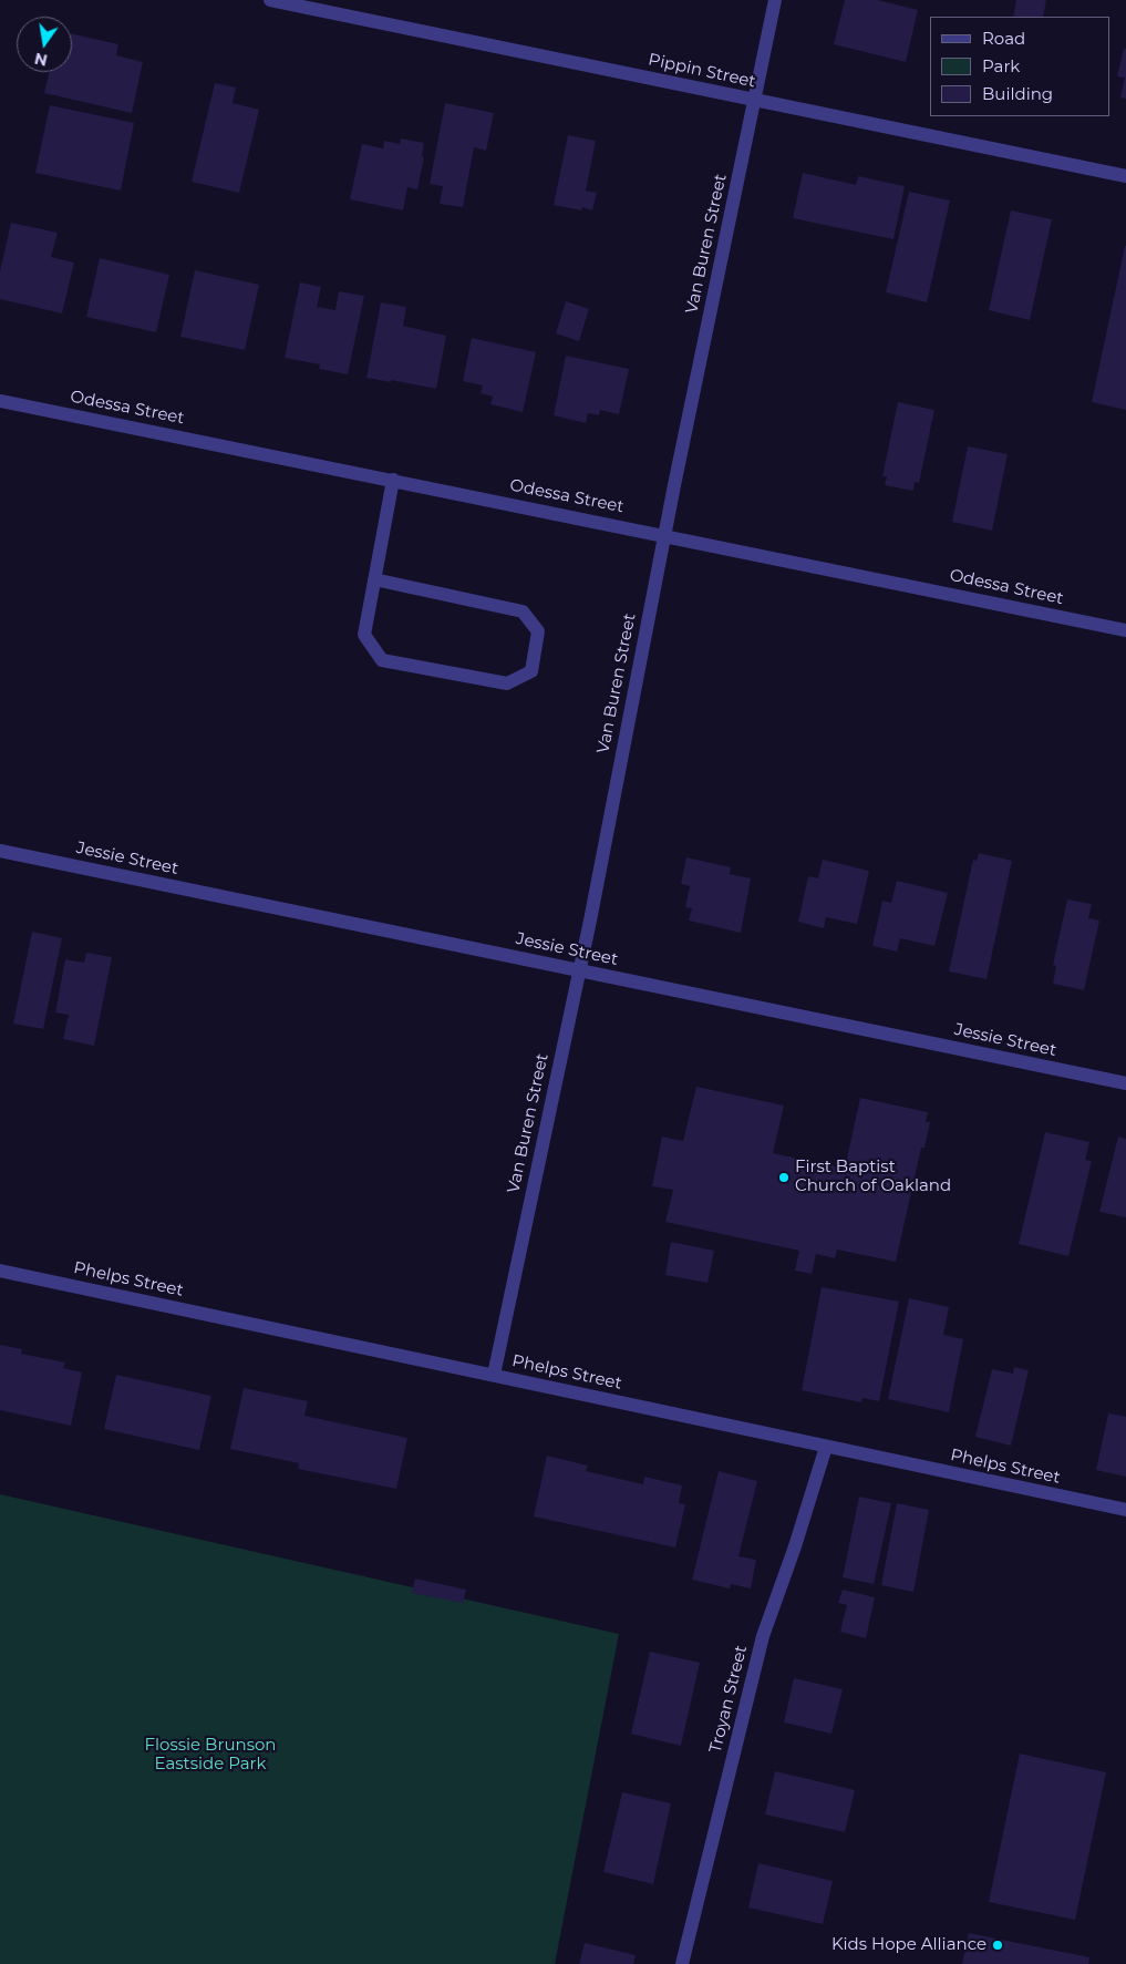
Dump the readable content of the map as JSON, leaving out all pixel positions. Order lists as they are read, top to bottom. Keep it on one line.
{"streets":{"street":["Pippin Street","Van Buren Street","Odessa Street","Jessie Street","Phelps Street","Troyan Street"]},"crossings":[["Pippin Street","Van Buren Street"],["Van Buren Street","Odessa Street"],["Van Buren Street","Jessie Street"],["Van Buren Street","Phelps Street"],["Phelps Street","Troyan Street"]],"parks":["Flossie Brunson Eastside Park"],"places":["First Baptist Church of Oakland","Kids Hope Alliance"],"legend":["Road","Park","Building"],"north":"bottom"}
